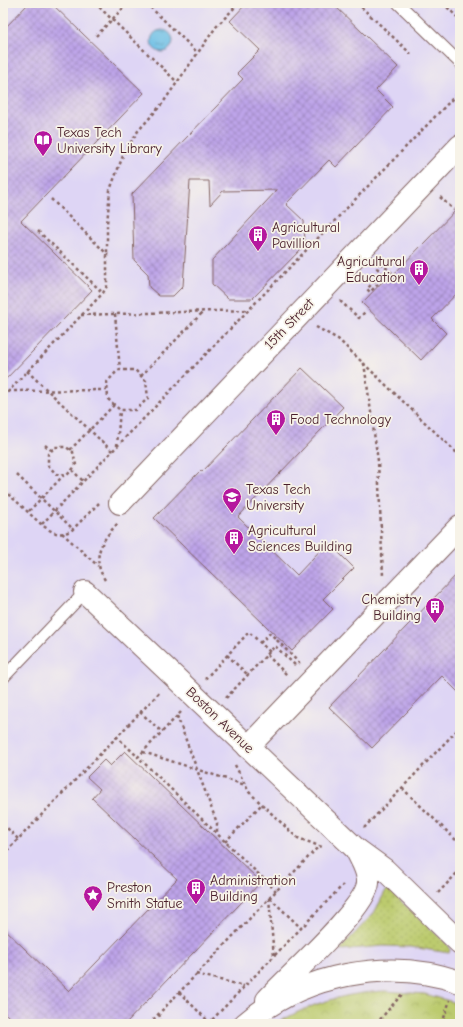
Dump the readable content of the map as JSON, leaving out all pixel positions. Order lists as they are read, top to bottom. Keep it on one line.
{"streets":{"street":["15th Street","Boston Avenue"]},"places":{"library":["Texas Tech University Library"],"building":["Agricultural Pavillion","Agricultural Education","Food Technology","Agricultural Sciences Building","Chemistry Building","Administration Building"],"school or university":["Texas Tech University"],"place":["Preston Smith Statue"]}}
